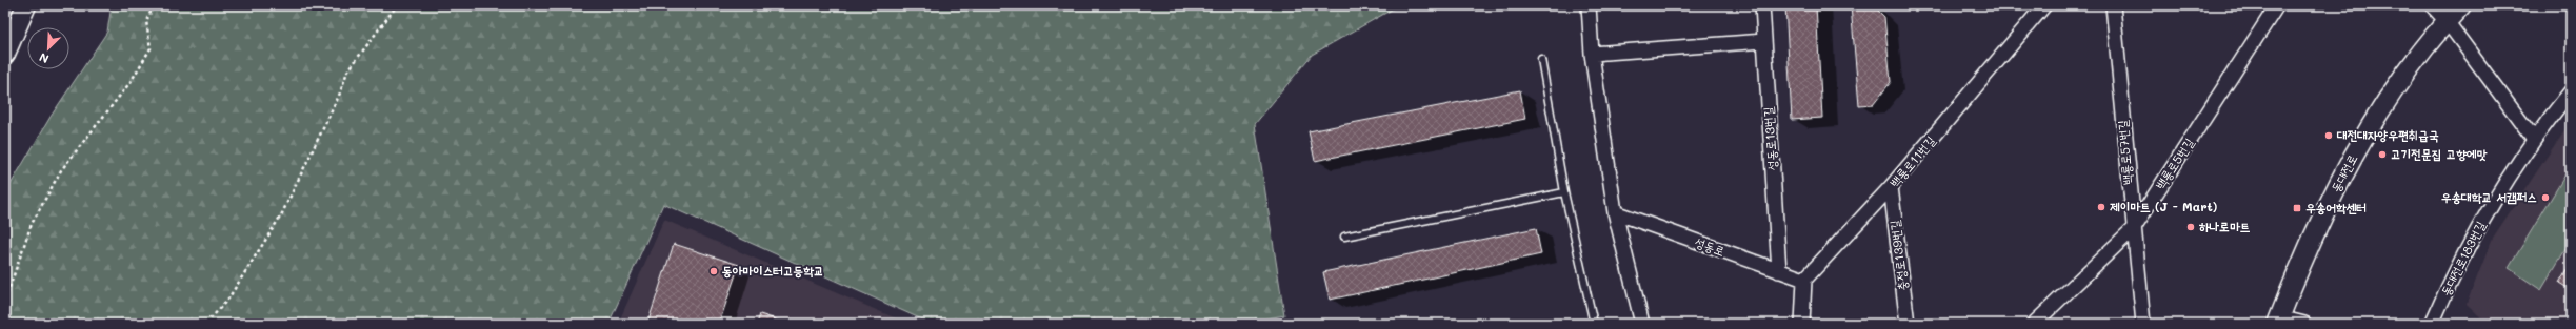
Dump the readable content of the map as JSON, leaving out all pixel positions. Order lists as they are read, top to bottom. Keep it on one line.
{"streets":{"main road":["동대전로"],"street":["성동로13번길","백룡로57번길","백룡로11번길","백룡로5번길","성동로","충정로139번길","동대전로183번길"]},"crossings":[["성동로13번길","성동로"],["백룡로57번길","백룡로5번길"],["백룡로11번길","성동로"],["백룡로11번길","충정로139번길"]],"places":{"other":["대전대자양우편취급국","고기전문집 고향에맛","우송대학교 서캠퍼스","제이마트 (J - Mart)","하나로마트","동아마이스터고등학교"],"transit":["우송어학센터"]},"north":"bottom left"}
